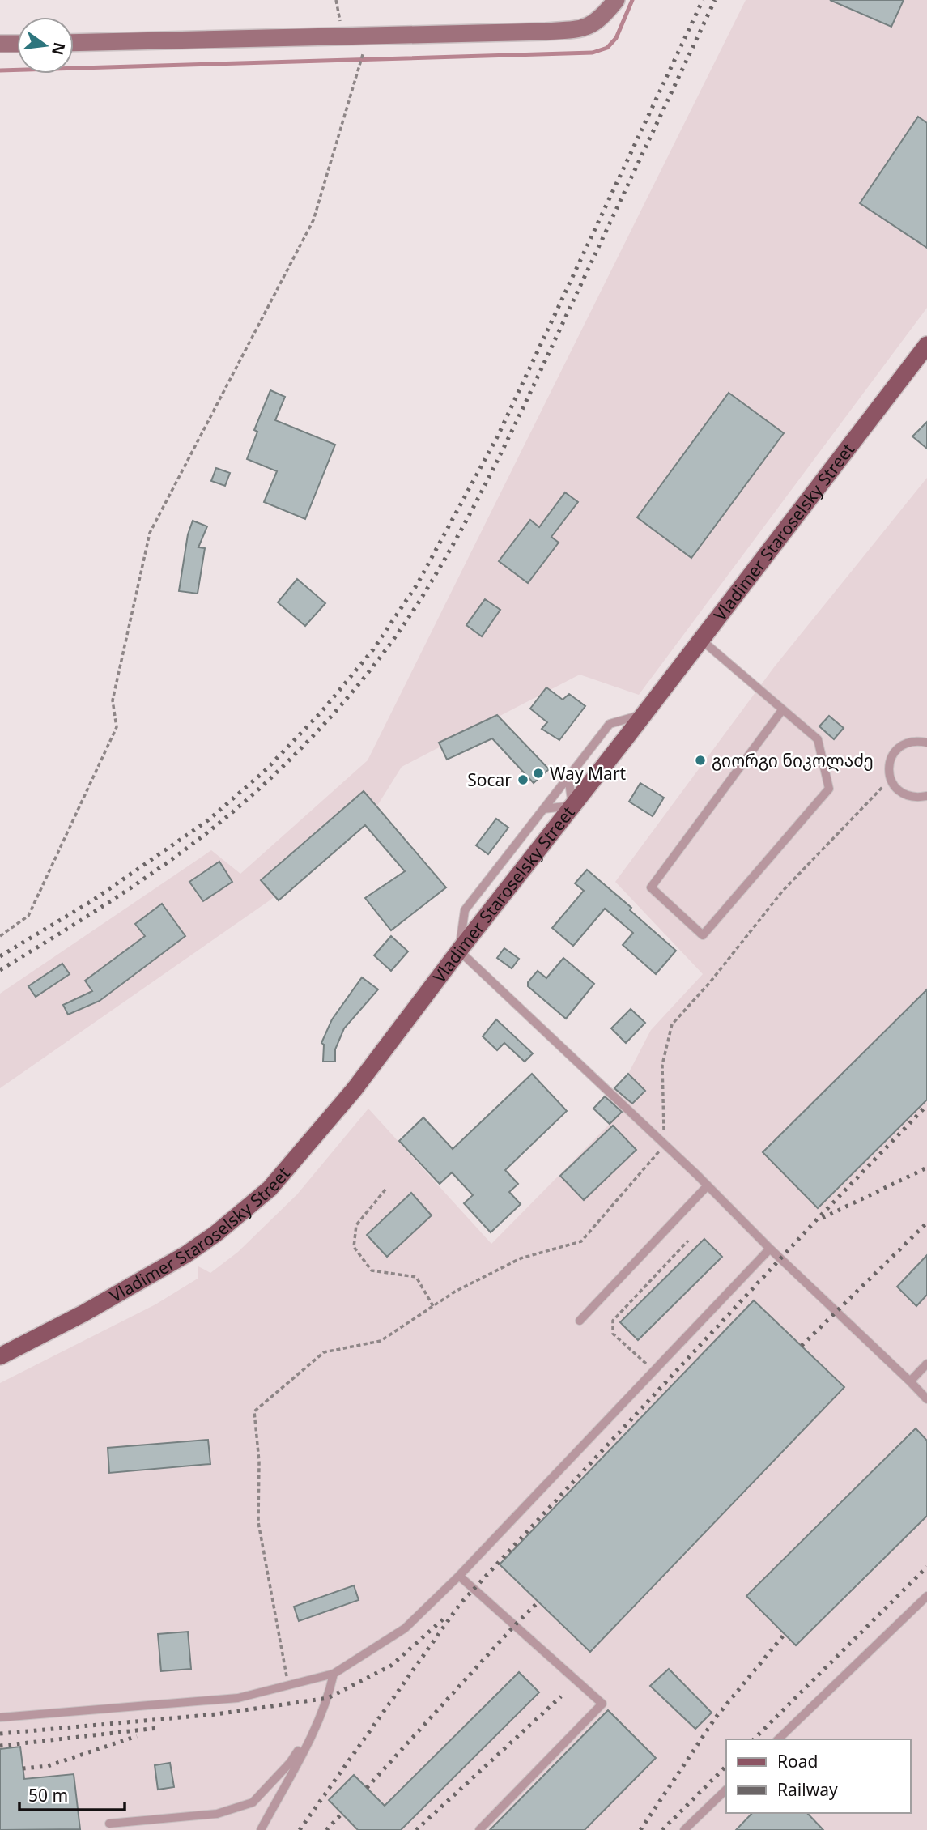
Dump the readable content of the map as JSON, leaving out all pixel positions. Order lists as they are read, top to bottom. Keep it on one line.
{"streets":{"main road":["Vladimer Staroselsky Street"]},"places":["გიორგი ნიკოლაძე","Way Mart","Socar"],"legend":["Road","Railway"],"scale_bar":"50 m","north":"right"}
